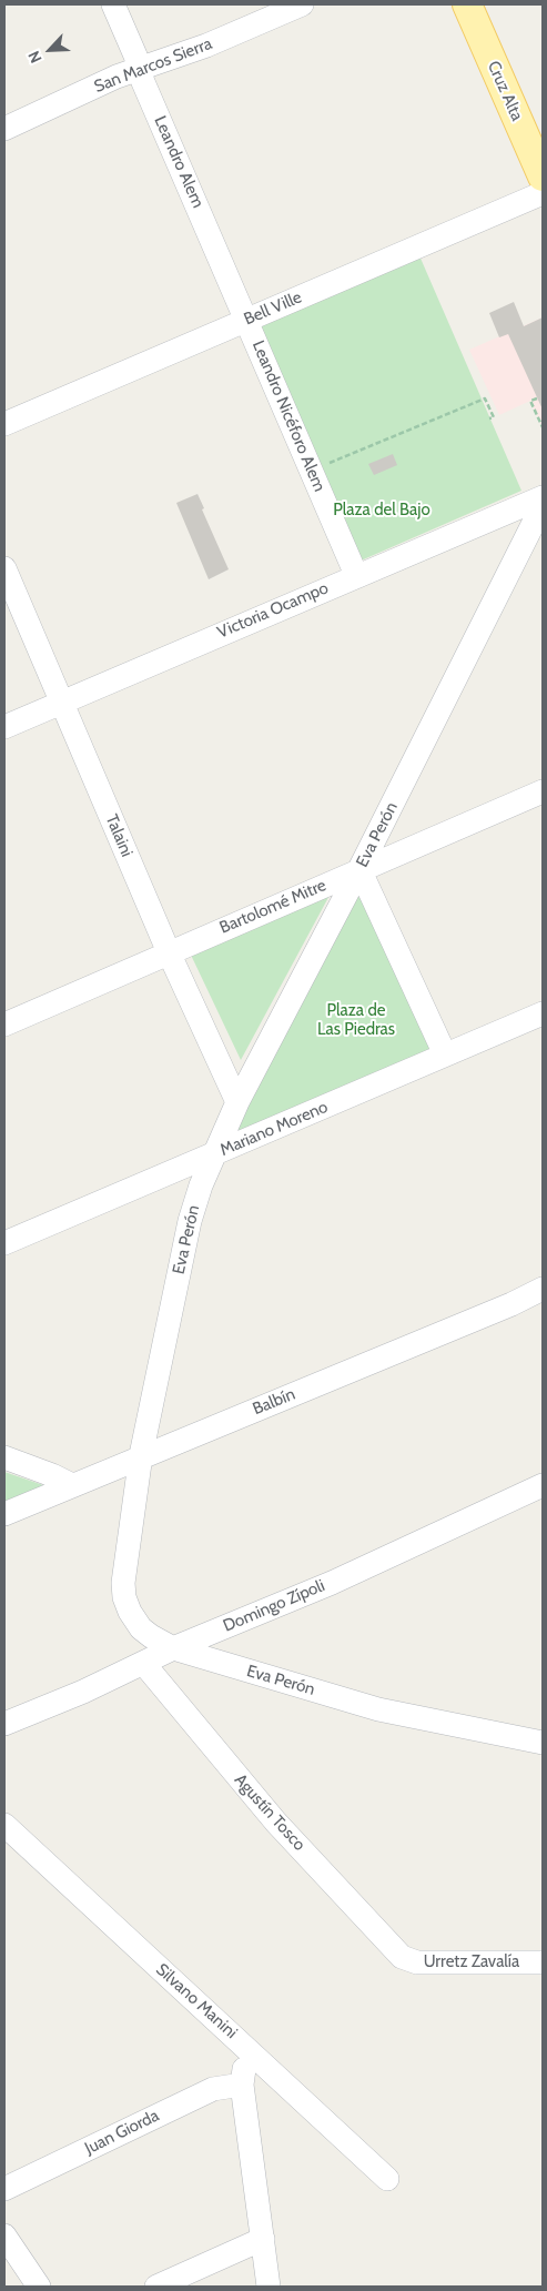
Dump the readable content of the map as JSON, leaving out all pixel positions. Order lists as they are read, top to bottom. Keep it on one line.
{"streets":{"main road":["Cruz Alta"],"street":["San Marcos Sierra","Leandro Alem","Bell Ville","Leandro Nicéforo Alem","Victoria Ocampo","Eva Perón","Talaini","Bartolomé Mitre","Mariano Moreno","Balbín","Domingo Zípoli","Agustín Tosco","Urretz Zavalía","Silvano Manini","Juan Giorda"]},"crossings":[["San Marcos Sierra","Leandro Alem"],["Leandro Alem","Bell Ville"],["Leandro Alem","Leandro Nicéforo Alem"],["Bell Ville","Leandro Nicéforo Alem"],["Leandro Nicéforo Alem","Victoria Ocampo"],["Victoria Ocampo","Talaini"],["Eva Perón","Talaini"],["Eva Perón","Bartolomé Mitre"],["Eva Perón","Mariano Moreno"],["Eva Perón","Balbín"],["Eva Perón","Domingo Zípoli"],["Talaini","Bartolomé Mitre"],["Domingo Zípoli","Agustín Tosco"],["Agustín Tosco","Urretz Zavalía"]],"parks":["Plaza del Bajo","Plaza de Las Piedras"],"north":"bottom left"}
